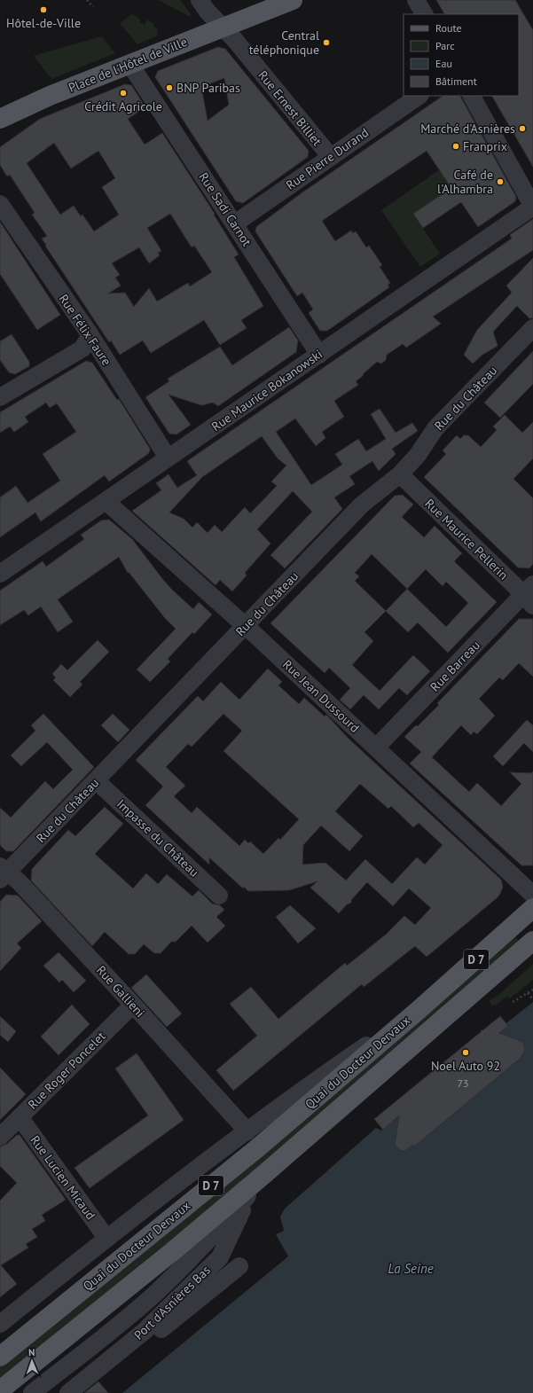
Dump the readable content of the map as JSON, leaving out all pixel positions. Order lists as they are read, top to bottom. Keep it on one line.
{"streets":{"main road":["Place de l'Hôtel de Ville","D 7","Quai du Docteur Dervaux"],"street":["Rue Ernest Billiet","Rue Pierre Durand","Rue Sadi Carnot","Rue Félix Faure","Rue Maurice Bokanowski","Rue du Château","Rue Maurice Pellerin","Rue Barreau","Rue Jean Dussourd","Impasse du Château","Rue Gallieni","Rue Roger Poncelet","Rue Lucien Micaud","Port d'Asnières Bas"]},"crossings":[["Place de l'Hôtel de Ville","Rue Ernest Billiet"],["Place de l'Hôtel de Ville","Rue Sadi Carnot"],["Rue Ernest Billiet","Rue Pierre Durand"],["Rue Pierre Durand","Rue Sadi Carnot"],["Rue Sadi Carnot","Rue Maurice Bokanowski"],["Rue Félix Faure","Rue Maurice Bokanowski"],["Rue Maurice Bokanowski","Rue Jean Dussourd"],["Rue du Château","Rue Maurice Pellerin"],["Rue du Château","Rue Jean Dussourd"],["Rue du Château","Impasse du Château"],["Rue du Château","Rue Gallieni"],["Rue Maurice Pellerin","Rue Barreau"],["Rue Barreau","Rue Jean Dussourd"],["Rue Gallieni","Quai du Docteur Dervaux"],["Rue Gallieni","Rue Roger Poncelet"],["Quai du Docteur Dervaux","Rue Lucien Micaud"],["Rue Roger Poncelet","Rue Lucien Micaud"]],"water":["La Seine"],"places":["Hôtel-de-Ville","Central téléphonique","BNP Paribas","Crédit Agricole","Marché d'Asnières","Franprix","Café de l'Alhambra","Noel Auto 92"],"house_numbers":["73"],"legend":["Route","Parc","Eau","Bâtiment"],"north":"top"}
